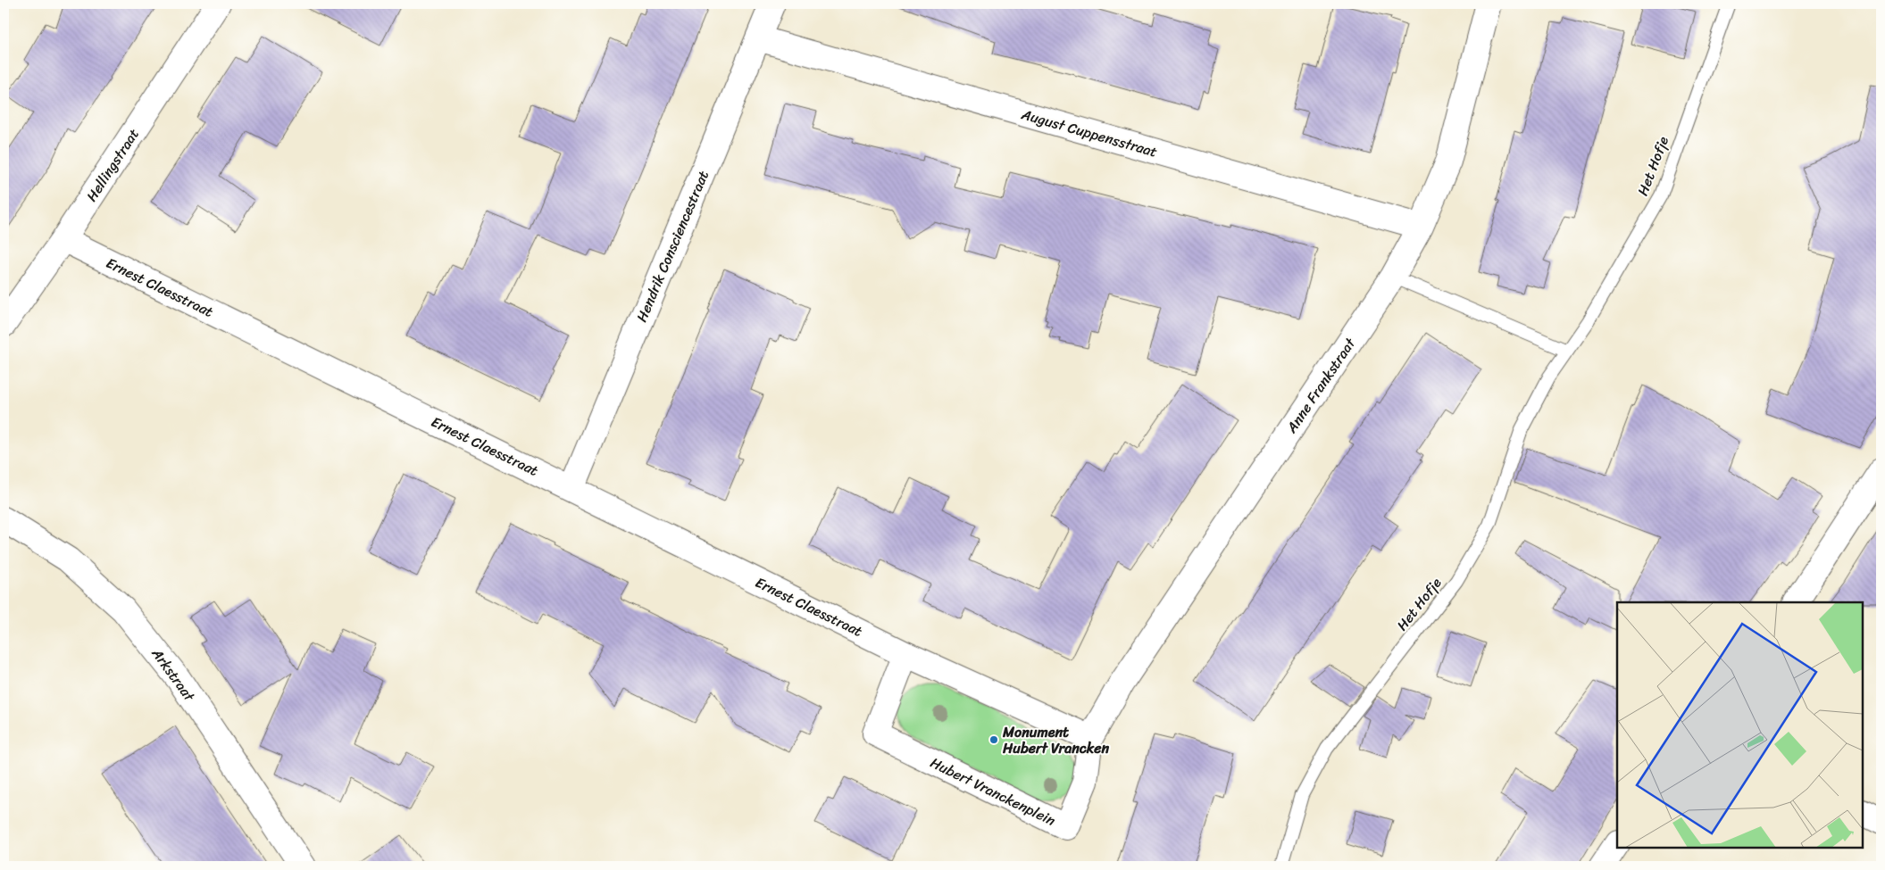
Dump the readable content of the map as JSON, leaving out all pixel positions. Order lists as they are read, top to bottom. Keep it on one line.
{"streets":{"street":["August Cuppensstraat","Hellingstraat","Hendrik Consciencestraat","Ernest Claesstraat","Anne Frankstraat","Arkstraat","Hubert Vranckenplein"],"lane":["Het Hofje"]},"crossings":[["August Cuppensstraat","Hendrik Consciencestraat"],["August Cuppensstraat","Anne Frankstraat"],["Hellingstraat","Ernest Claesstraat"],["Hendrik Consciencestraat","Ernest Claesstraat"],["Ernest Claesstraat","Hubert Vranckenplein"],["Anne Frankstraat","Hubert Vranckenplein"]],"places":["Monument Hubert Vrancken"]}
